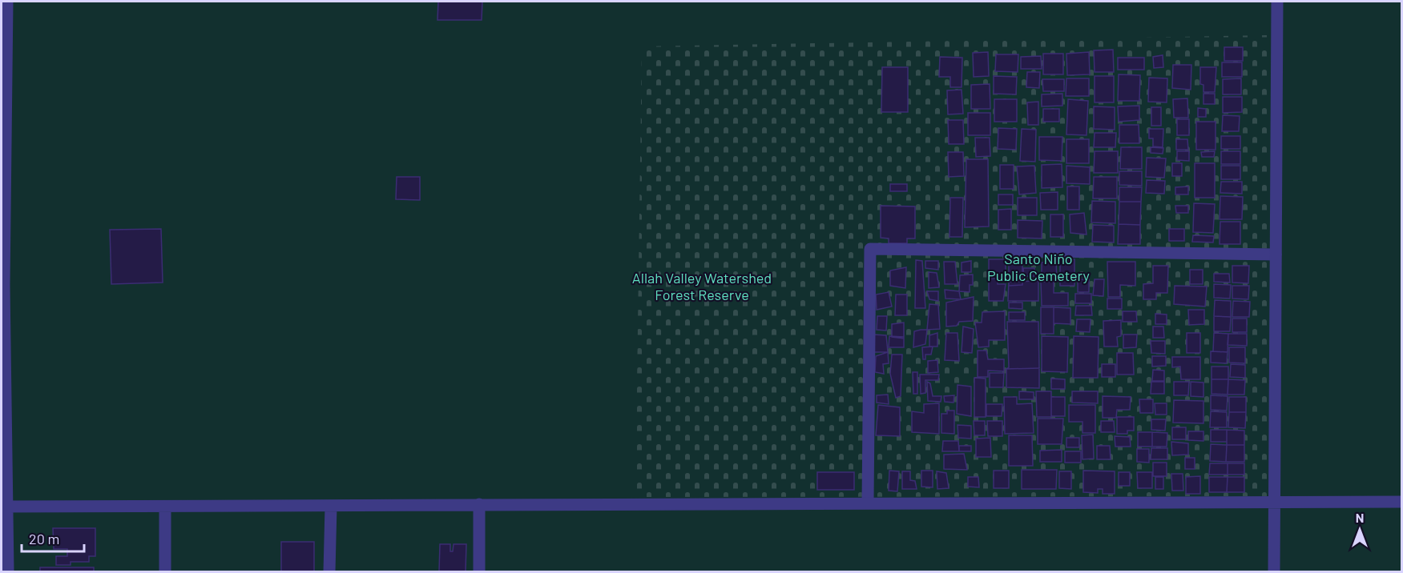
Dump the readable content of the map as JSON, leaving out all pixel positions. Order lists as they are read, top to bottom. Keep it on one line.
{"parks":["Santo Niño Public Cemetery","Allah Valley Watershed Forest Reserve"],"scale_bar":"20 m","north":"top"}
